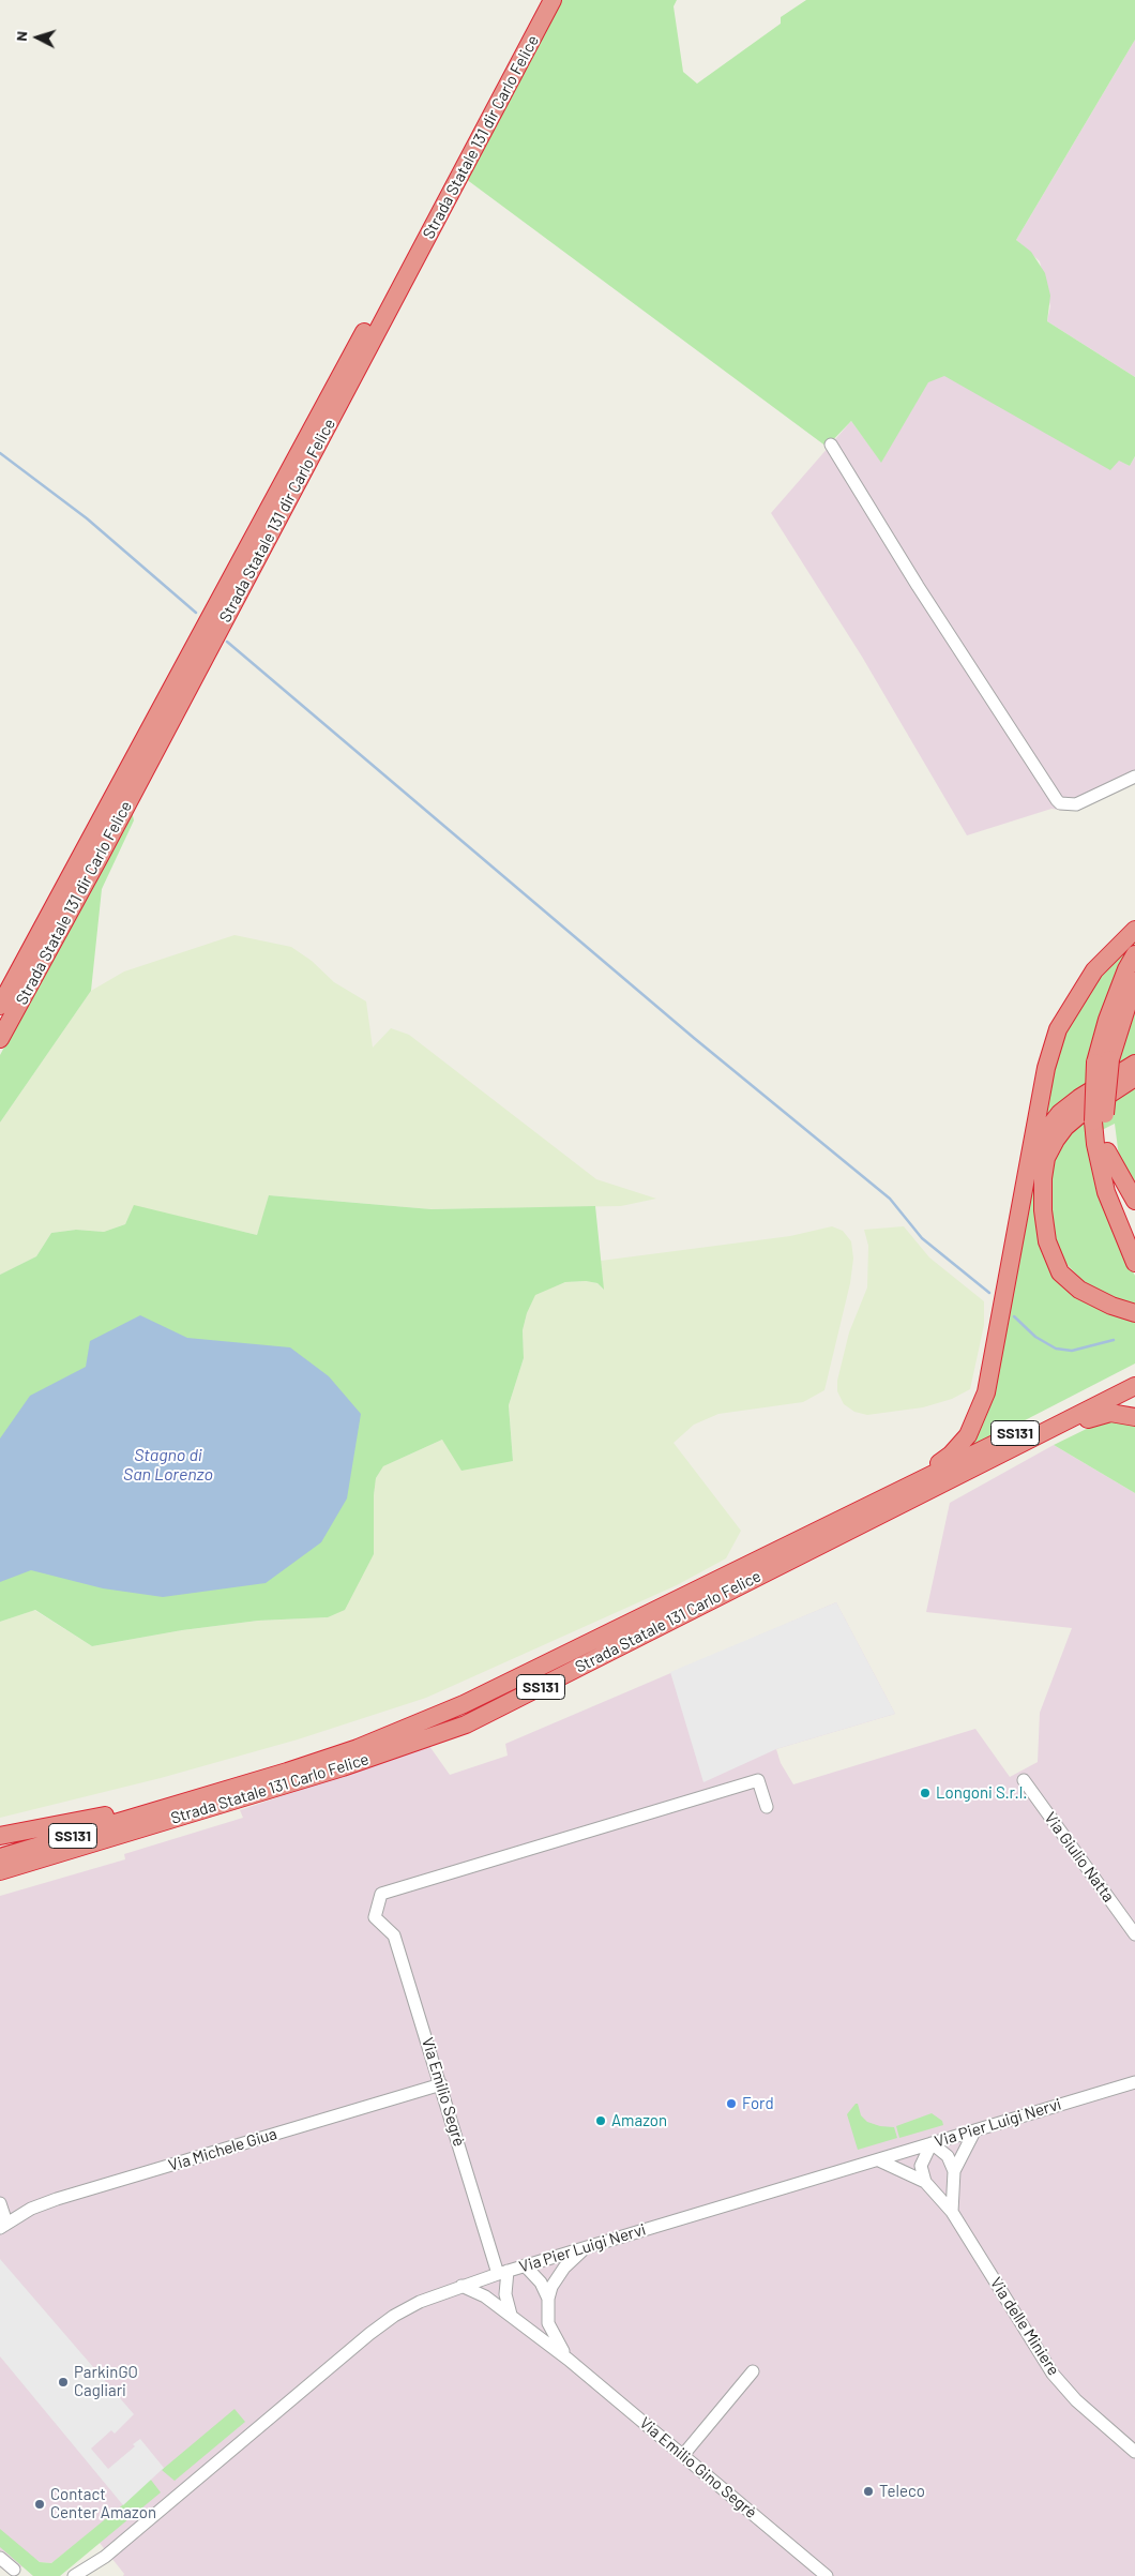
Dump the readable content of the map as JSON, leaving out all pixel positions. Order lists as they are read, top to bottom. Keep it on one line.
{"streets":{"highway":["Strada Statale 131 dir Carlo Felice","SS131","Strada Statale 131 Carlo Felice"],"street":["Via Giulio Natta","Via Emilio Segrè","Via Pier Luigi Nervi","Via Michele Giua","Via delle Miniere","Via Emilio Gino Segrè"]},"crossings":[["Via Emilio Segrè","Via Pier Luigi Nervi"],["Via Emilio Segrè","Via Michele Giua"],["Via Pier Luigi Nervi","Via delle Miniere"]],"water":["Stagno di San Lorenzo"],"places":["Longoni S.r.l.","Ford","Amazon","ParkinGO Cagliari","Teleco","Contact Center Amazon"],"north":"left"}
